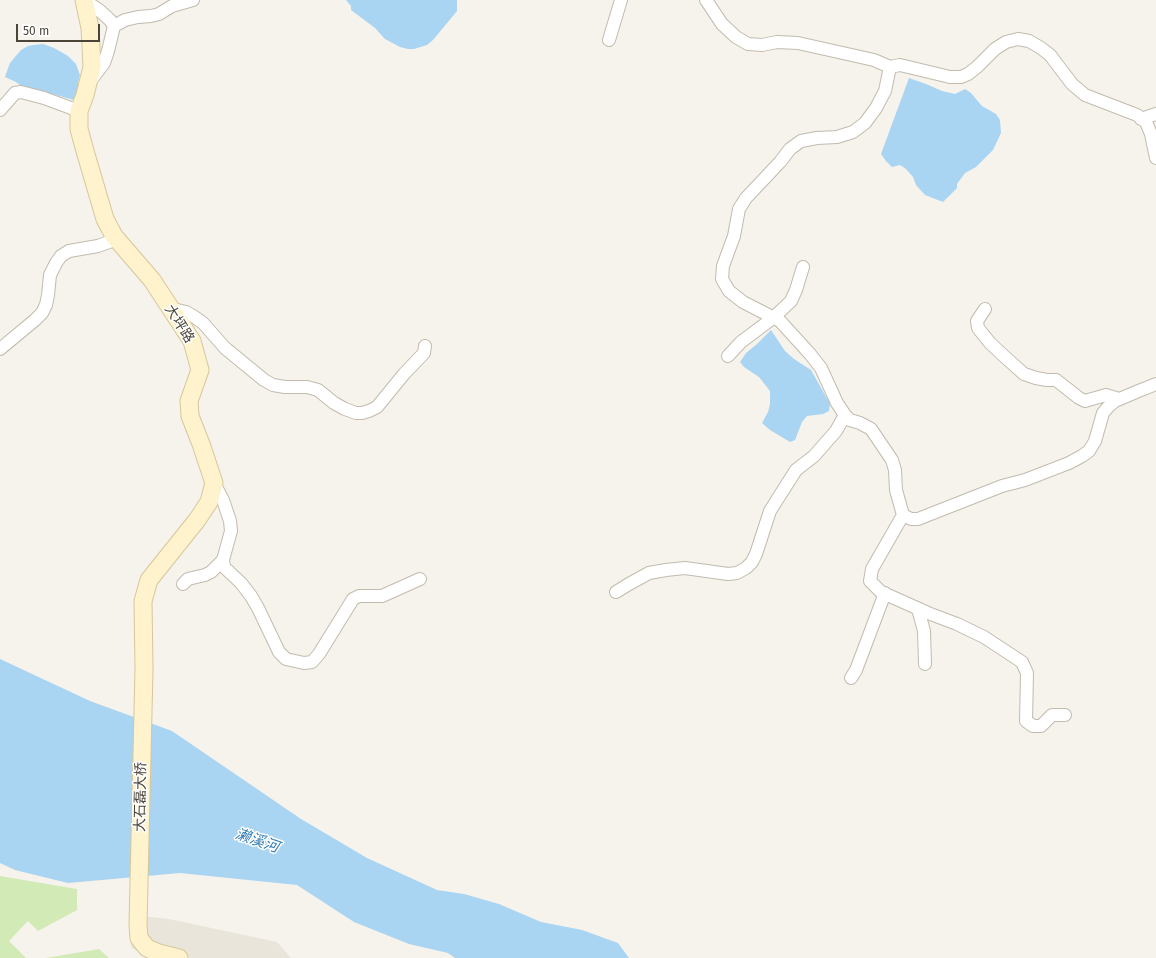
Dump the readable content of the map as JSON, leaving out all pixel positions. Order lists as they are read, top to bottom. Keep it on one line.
{"streets":{"main road":["大坪路","大石磊大桥"]},"crossings":[["大坪路","大石磊大桥"]],"water":["濑溪河"],"scale_bar":"50 m"}
